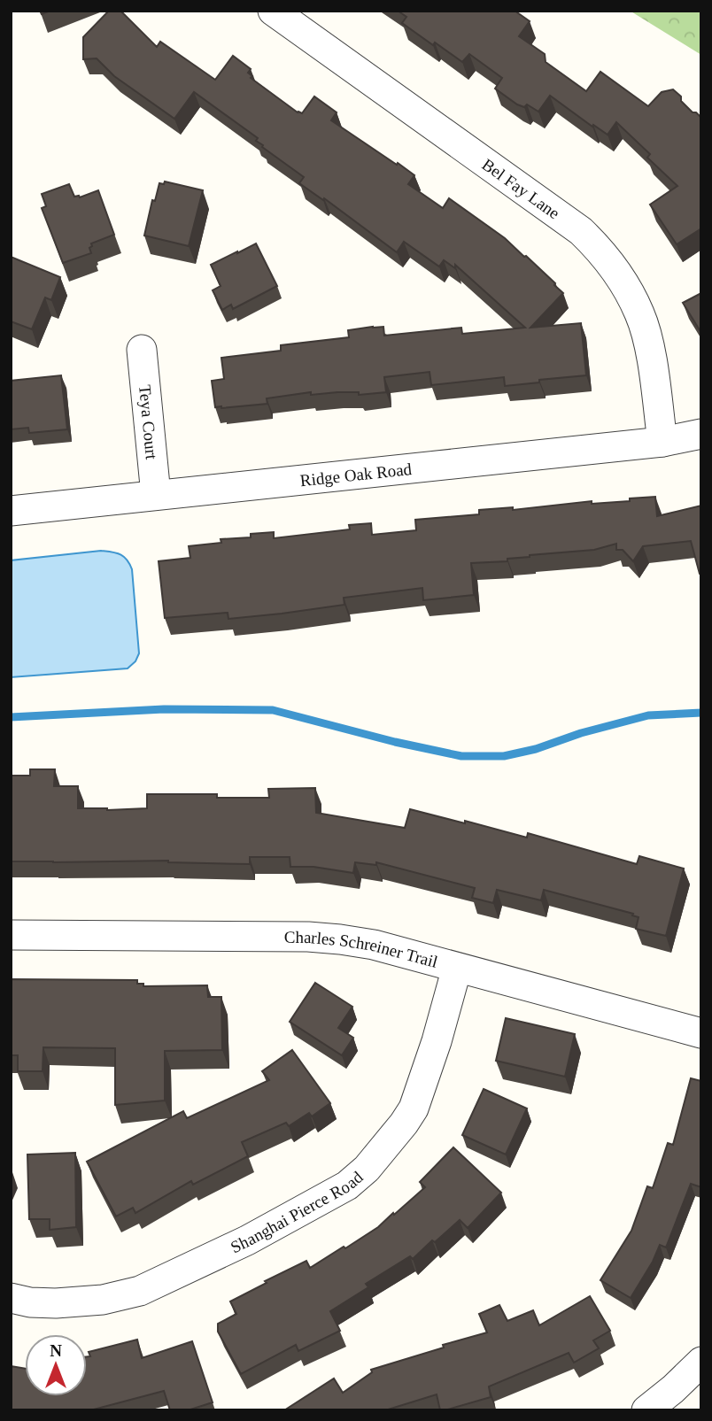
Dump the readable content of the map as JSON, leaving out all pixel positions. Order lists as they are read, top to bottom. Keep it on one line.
{"streets":{"street":["Bel Fay Lane","Teya Court","Ridge Oak Road","Charles Schreiner Trail","Shanghai Pierce Road"]},"crossings":[["Bel Fay Lane","Ridge Oak Road"],["Teya Court","Ridge Oak Road"],["Charles Schreiner Trail","Shanghai Pierce Road"]],"north":"top"}
